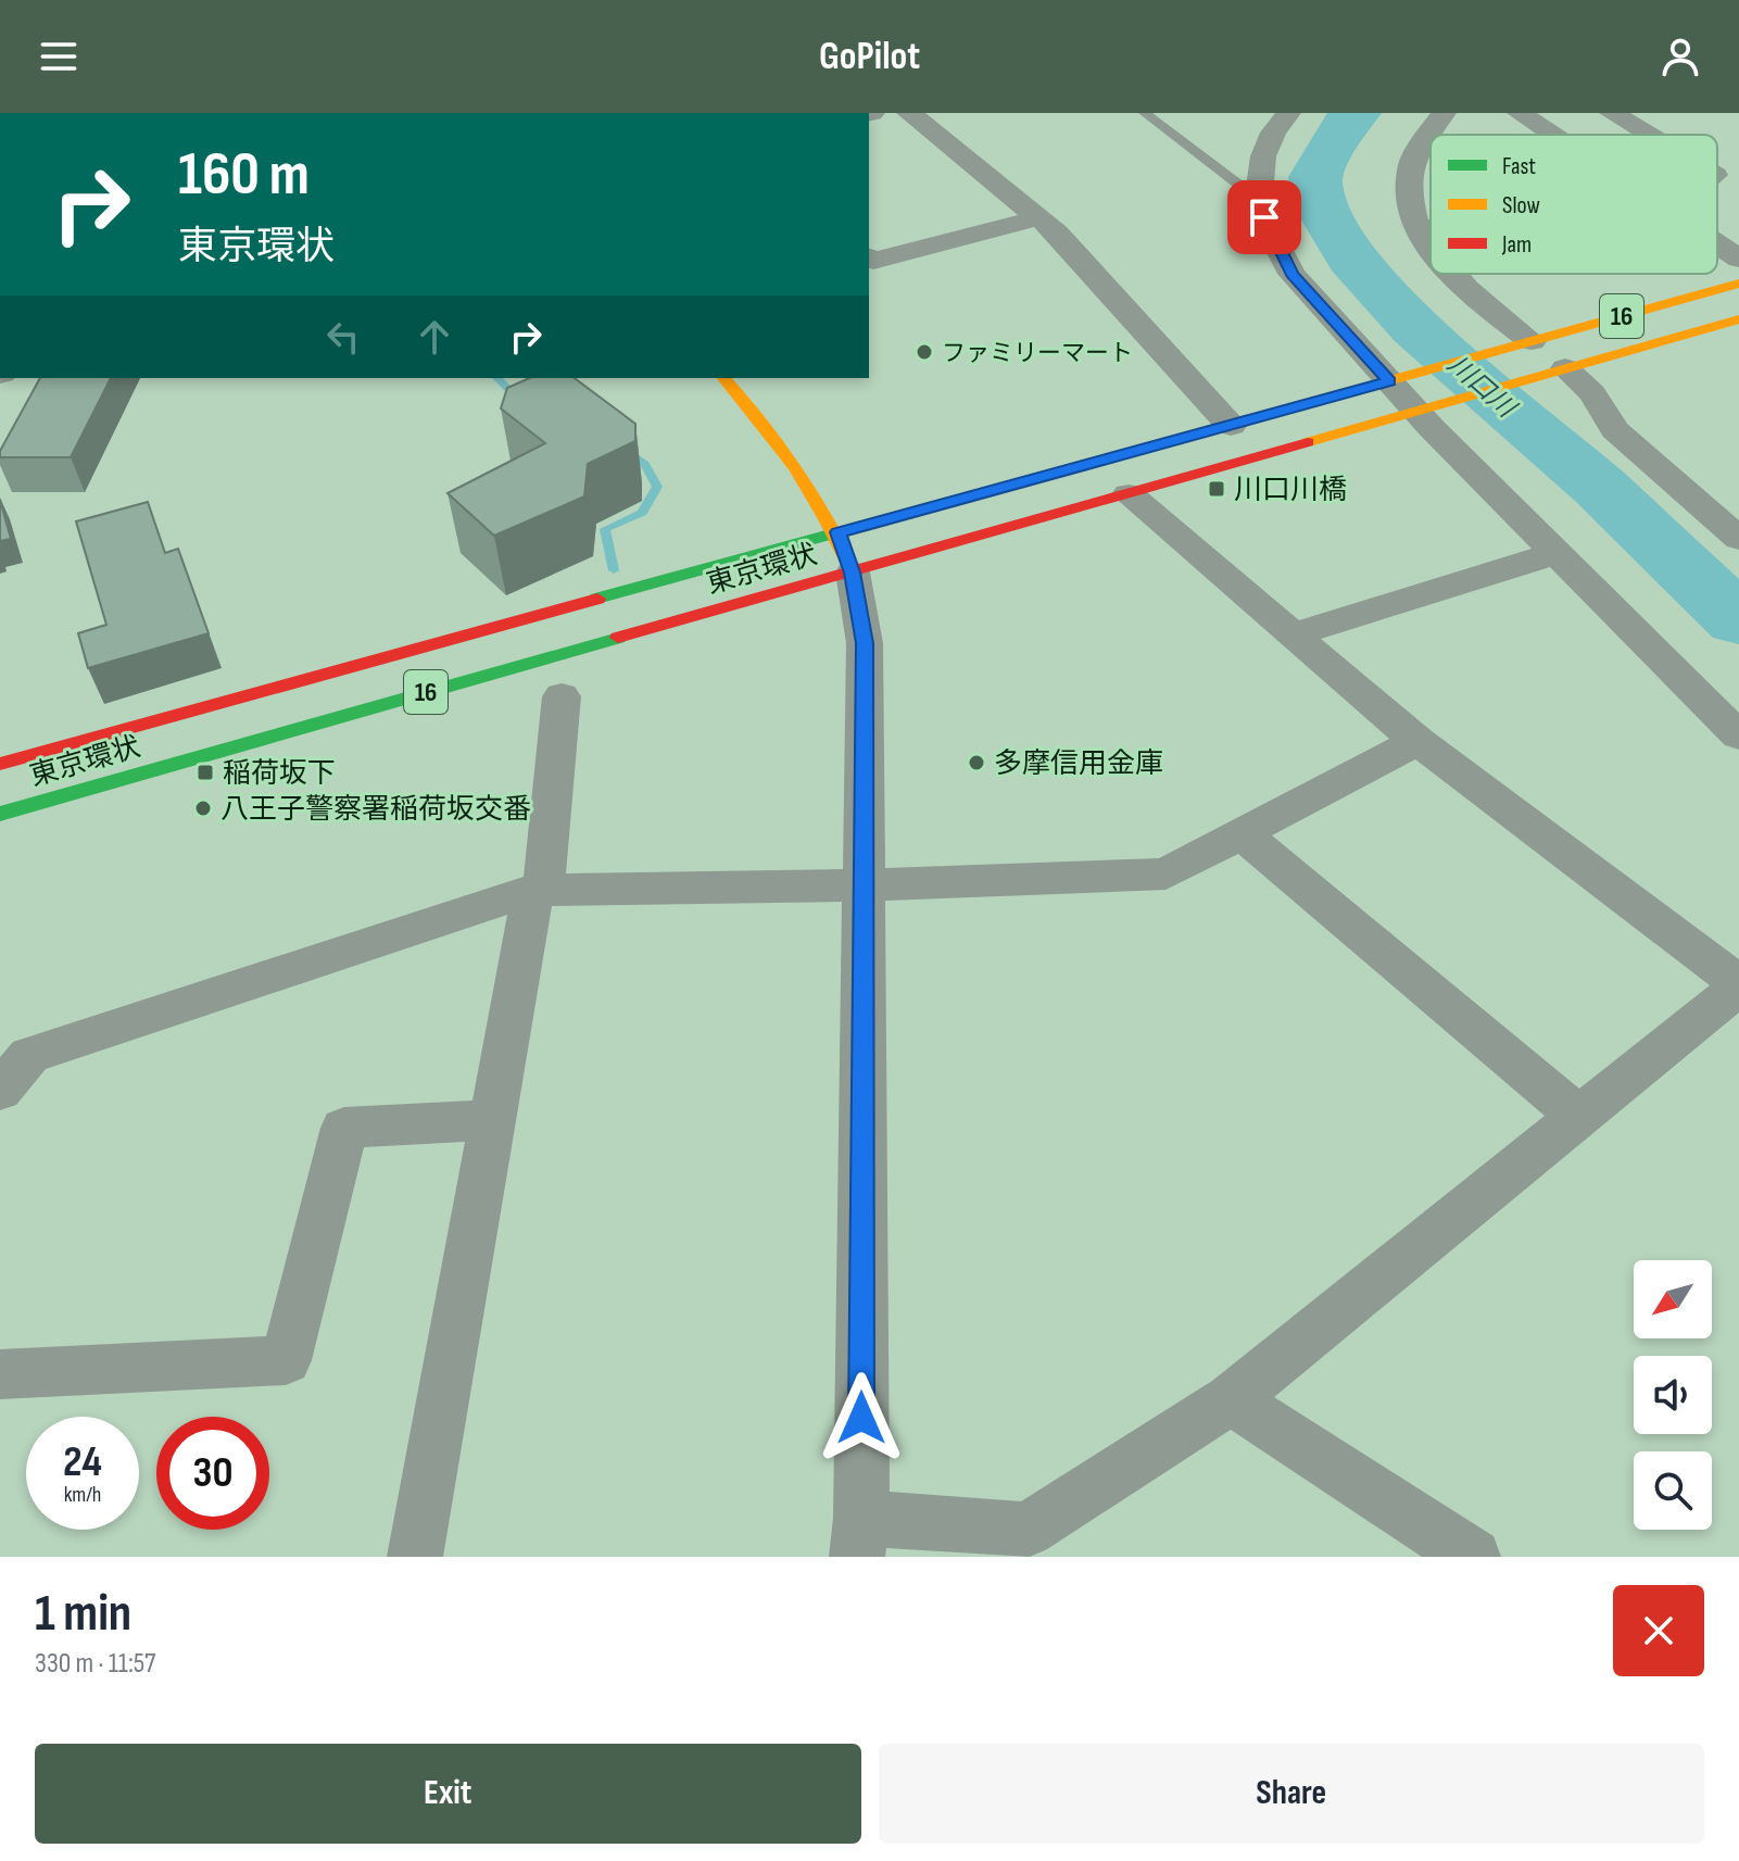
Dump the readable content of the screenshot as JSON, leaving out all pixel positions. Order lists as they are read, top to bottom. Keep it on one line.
{"streets":{"main road":["16","東京環状"]},"water":["川口川"],"places":{"other":["ファミリーマート","多摩信用金庫","八王子警察署稲荷坂交番"],"transit":["川口川橋","稲荷坂下"]},"legend":["Fast","Slow","Jam"],"north":"bottom left","page":{"header":"GoPilot","turn":["160 m","東京環状"],"speed":"24 km/h","limit":"30","heading":["1 min","330 m · 11:57"],"buttons":["Exit","Share"]}}
